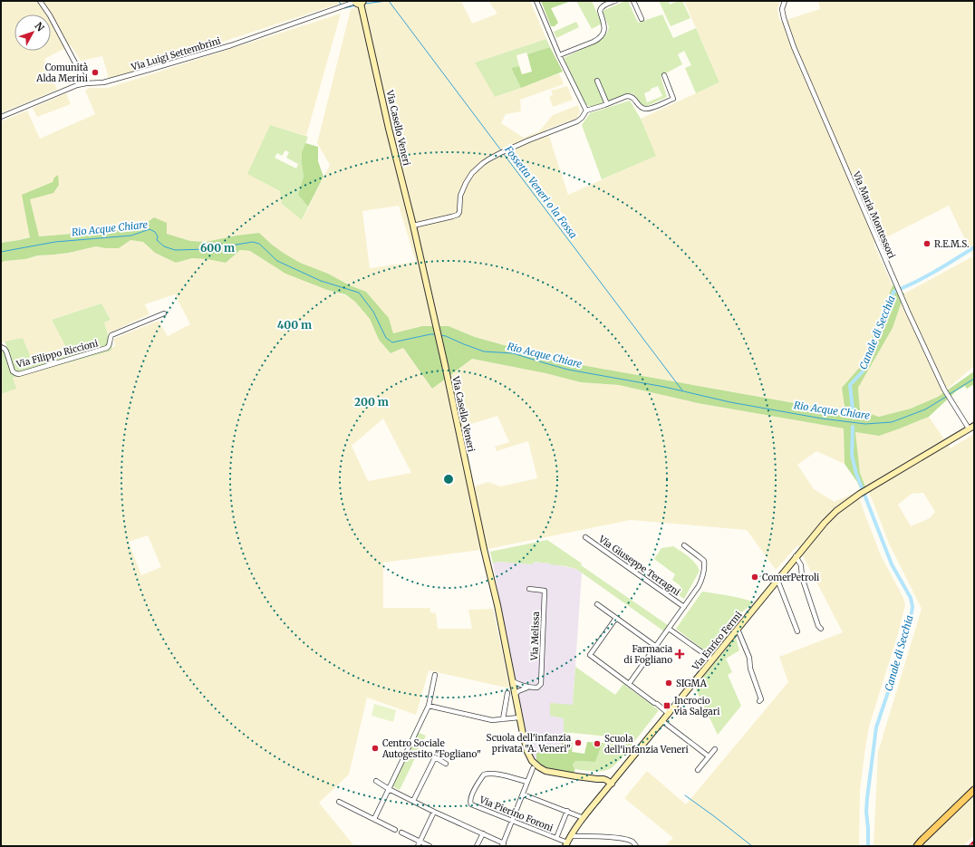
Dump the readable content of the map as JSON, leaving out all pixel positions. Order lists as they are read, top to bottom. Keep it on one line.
{"streets":{"street":["Via Luigi Settembrini","Via Casello Veneri","Via Maria Montessori","Via Filippo Riccioni","Via Giuseppe Terragni","Via Melissa","Via Enrico Fermi","Via Pierino Foroni"]},"crossings":[["Via Casello Veneri","Via Melissa"],["Via Casello Veneri","Via Enrico Fermi"],["Via Maria Montessori","Via Enrico Fermi"],["Via Enrico Fermi","Via Pierino Foroni"]],"water":["Fossetta Veneri o la Fossa","Rio Acque Chiare","Canale di Secchia"],"places":{"other":["Comunità Alda Merini","R.E.M.S.","ComerPetroli","SIGMA","Scuola dell'infanzia privata \"A. Veneri\"","Scuola dell'infanzia Veneri","Centro Sociale Autogestito \"Fogliano\""],"health":["Farmacia di Fogliano"],"transit":["Incrocio via Salgari"]},"north":"top right","rings":["600 m","400 m","200 m"]}
